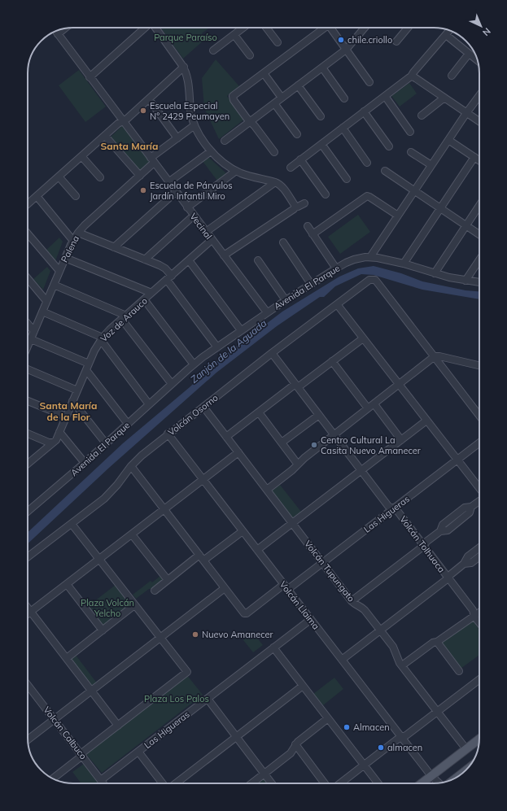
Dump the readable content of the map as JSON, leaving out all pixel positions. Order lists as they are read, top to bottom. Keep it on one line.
{"streets":{"street":["Vecinal","Palena","Avenida El Parque","Voz de Arauco","Volcán Osorno","Las Higueras","Volcán Tolhuaca","Volcán Tupungato","Volcán Llaima","Volcán Calbuco"]},"crossings":[["Vecinal","Palena"],["Vecinal","Avenida El Parque"],["Vecinal","Voz de Arauco"],["Volcán Osorno","Volcán Tolhuaca"],["Volcán Osorno","Volcán Tupungato"],["Volcán Osorno","Volcán Llaima"],["Las Higueras","Volcán Tolhuaca"],["Las Higueras","Volcán Tupungato"],["Las Higueras","Volcán Llaima"],["Las Higueras","Volcán Calbuco"]],"districts":["Santa María","Santa María de la Flor"],"water":["Zanjón de la Aguada"],"parks":["Parque Paraíso","Plaza Volcán Yelcho","Plaza Los Palos"],"places":["chile.criollo","Escuela Especial N° 2429 Peumayen","Escuela de Párvulos Jardín Infantil Miro","Centro Cultural La Casita Nuevo Amanecer","Nuevo Amanecer","Almacen","almacen"],"north":"bottom right"}
